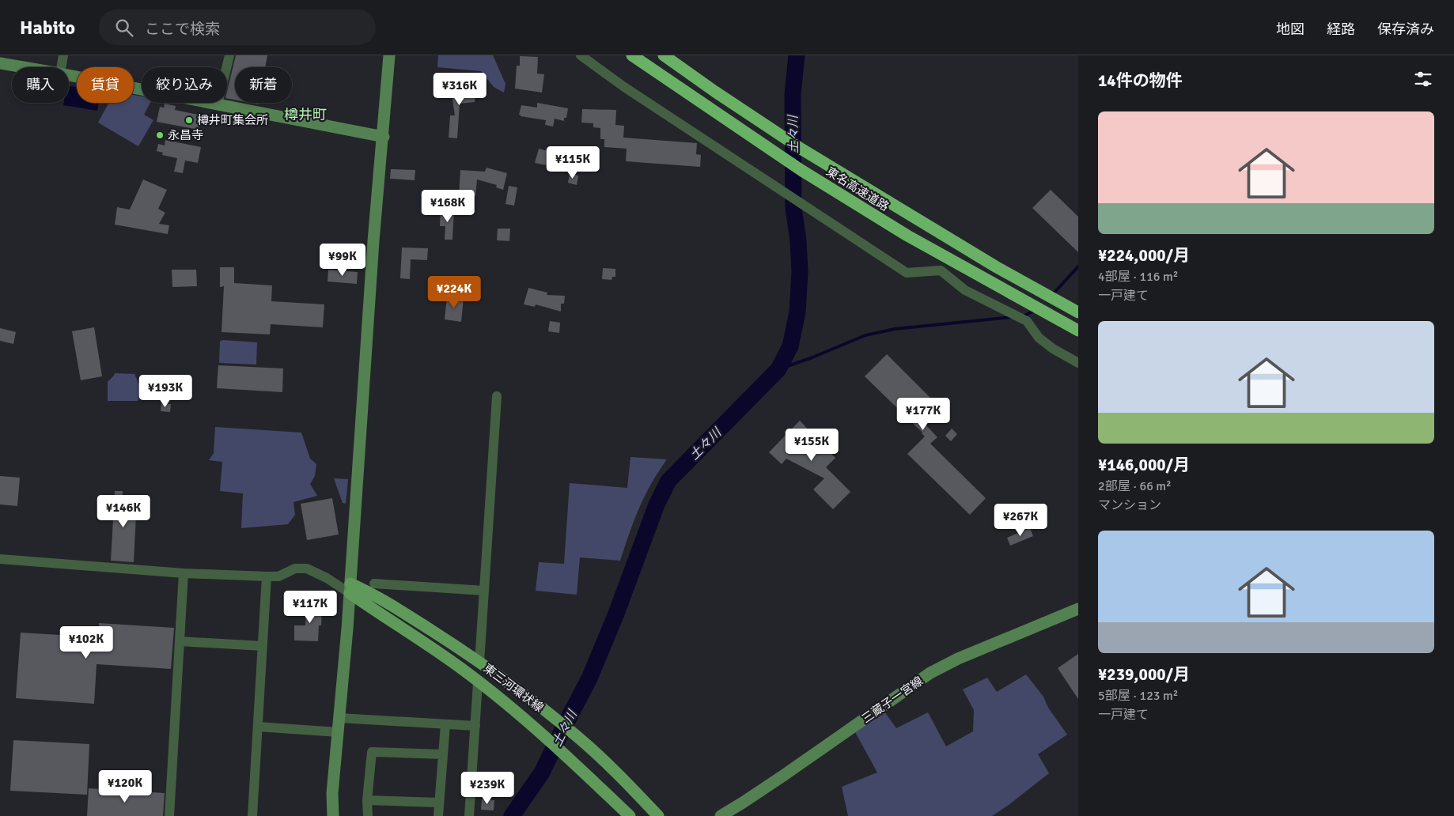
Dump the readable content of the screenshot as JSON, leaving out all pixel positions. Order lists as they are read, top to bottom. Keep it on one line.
{"streets":{"highway":["東名高速道路"],"main road":["東三河環状線"],"street":["三蔵子一宮線"]},"districts":["樽井町"],"water":["土々川"],"places":["樽井町集会所","永昌寺"],"page":{"header":"Habito","search":"ここで検索","nav":["地図","経路","保存済み"],"heading":"14件の物件","chip":["購入","賃貸","絞り込み","新着"],"price":["¥316K","¥115K","¥168K","¥99K","¥224K","¥193K","¥177K","¥155K","¥146K","¥267K","¥117K","¥102K","¥120K","¥239K"],"list":[{"name":"¥224,000/月","note":"4部屋 · 116 m² · 一戸建て"},{"name":"¥146,000/月","note":"2部屋 · 66 m² · マンション"},{"name":"¥239,000/月","note":"5部屋 · 123 m² · 一戸建て"}]}}
